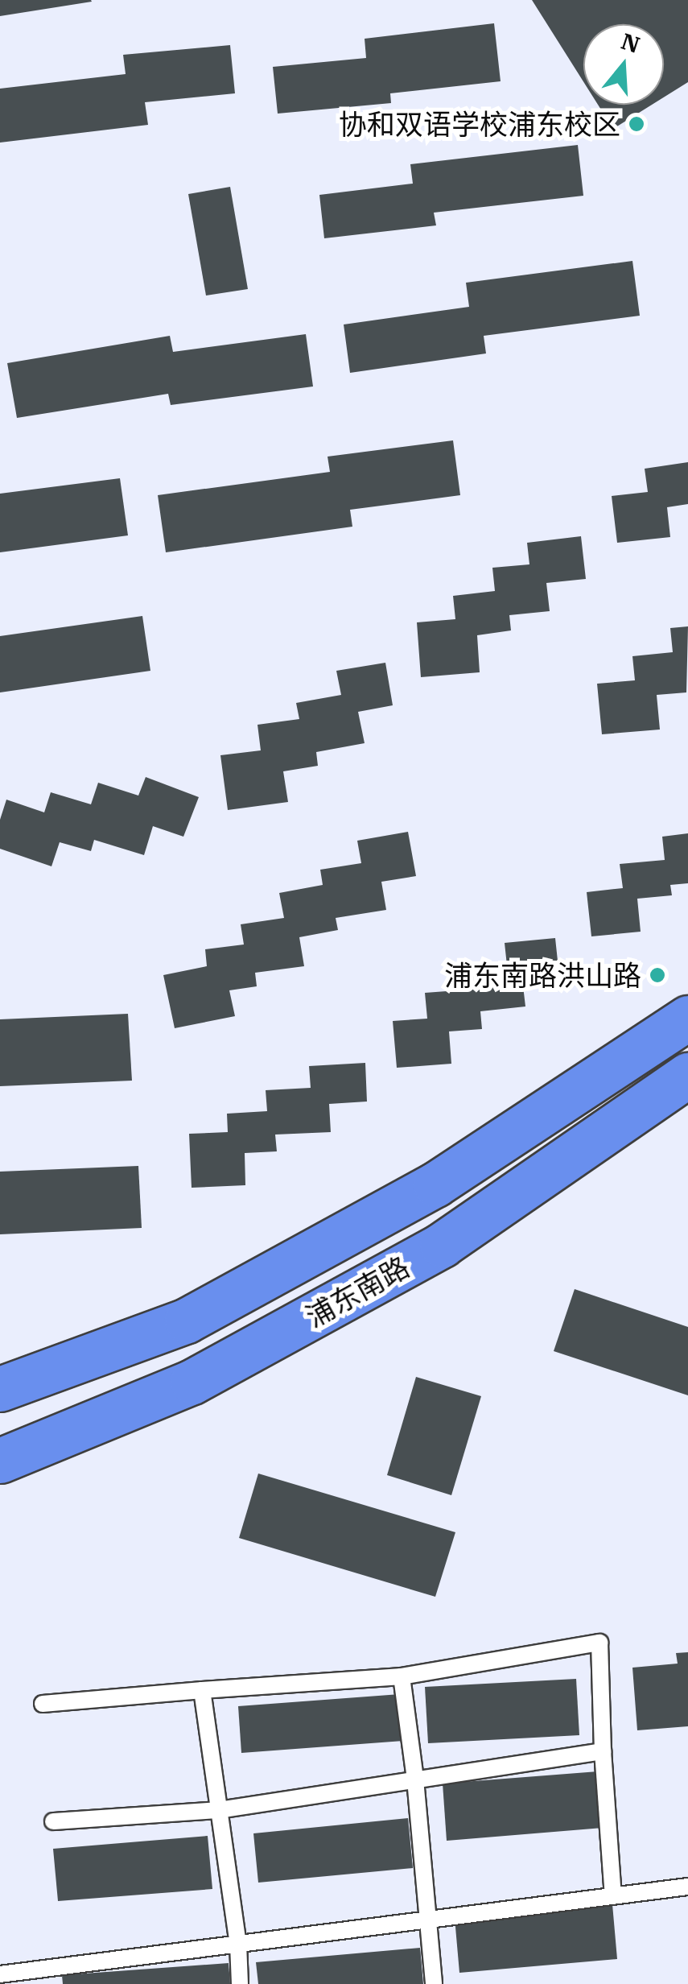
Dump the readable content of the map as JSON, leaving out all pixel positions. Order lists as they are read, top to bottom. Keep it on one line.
{"streets":{"main road":["浦东南路"]},"places":["协和双语学校浦东校区","浦东南路洪山路"],"north":"top"}
